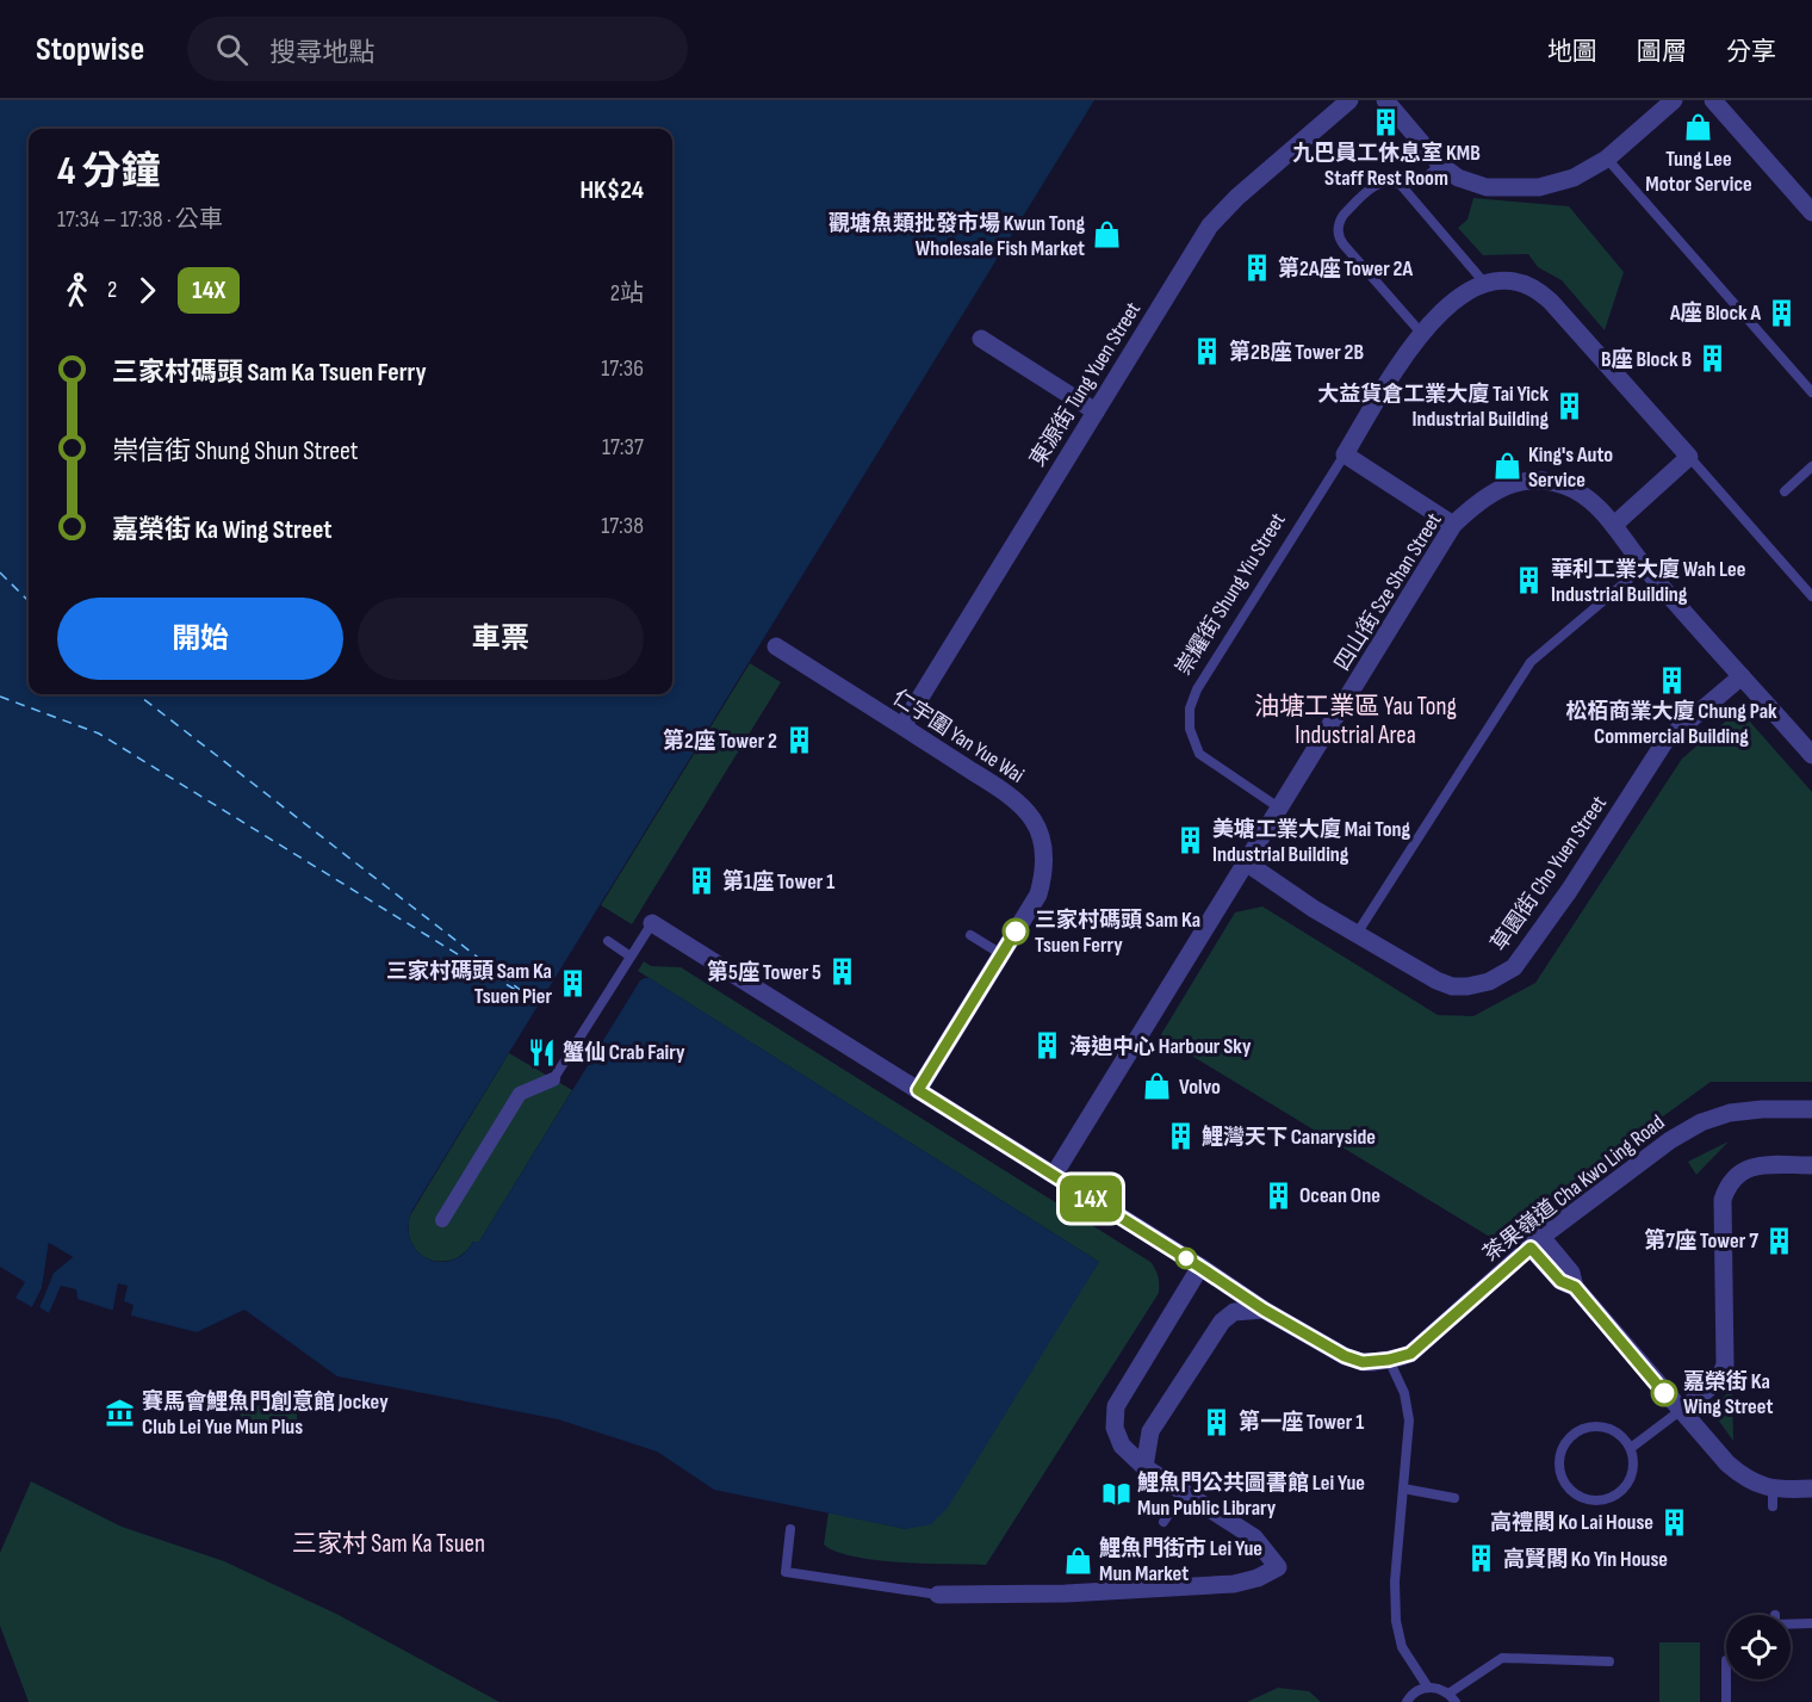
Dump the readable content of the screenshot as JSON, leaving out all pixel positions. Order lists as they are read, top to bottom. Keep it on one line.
{"streets":{"street":["東源街 Tung Yuen Street","四山街 Sze Shan Street","崇耀街 Shung Yiu Street","仁宇圍 Yan Yue Wai","草園街 Cho Yuen Street","茶果嶺道 Cha Kwo Ling Road"]},"crossings":[["東源街 Tung Yuen Street","仁宇圍 Yan Yue Wai"],["四山街 Sze Shan Street","崇耀街 Shung Yiu Street"],["四山街 Sze Shan Street","草園街 Cho Yuen Street"]],"districts":["油塘工業區 Yau Tong Industrial Area","三家村 Sam Ka Tsuen"],"places":{"building":["九巴員工休息室 KMB Staff Rest Room","第2A座 Tower 2A","A座 Block A","第2B座 Tower 2B","B座 Block B","大益貨倉工業大廈 Tai Yick Industrial Building","華利工業大廈 Wah Lee Industrial Building","松栢商業大廈 Chung Pak Commercial Building","第2座 Tower 2","美塘工業大廈 Mai Tong Industrial Building","第1座 Tower 1","第5座 Tower 5","三家村碼頭 Sam Ka Tsuen Pier","海迪中心 Harbour Sky","鯉灣天下 Canaryside","Ocean One","第7座 Tower 7","第一座 Tower 1","高禮閣 Ko Lai House","高賢閣 Ko Yin House"],"shop":["Tung Lee Motor Service","觀塘魚類批發市場 Kwun Tong Wholesale Fish Market","King's Auto Service","Volvo","鯉魚門街市 Lei Yue Mun Market"],"other":["三家村碼頭 Sam Ka Tsuen Ferry","嘉榮街 Ka Wing Street"],"restaurant":["蟹仙 Crab Fairy"],"museum":["賽馬會鯉魚門創意館 Jockey Club Lei Yue Mun Plus"],"library":["鯉魚門公共圖書館 Lei Yue Mun Public Library"]},"lines":["bus line 14X"],"page":{"header":"Stopwise","search":"搜尋地點","nav":["地圖","圖層","分享"],"on_map":"14X","heading":["4 分鐘","17:34 – 17:38 · 公車","HK$24"],"legs":["2","14X","2站"],"list":[{"name":"三家村碼頭 Sam Ka Tsuen Ferry","value":"17:36"},{"name":"崇信街 Shung Shun Street","value":"17:37"},{"name":"嘉榮街 Ka Wing Street","value":"17:38"}],"buttons":["開始","車票"]}}
